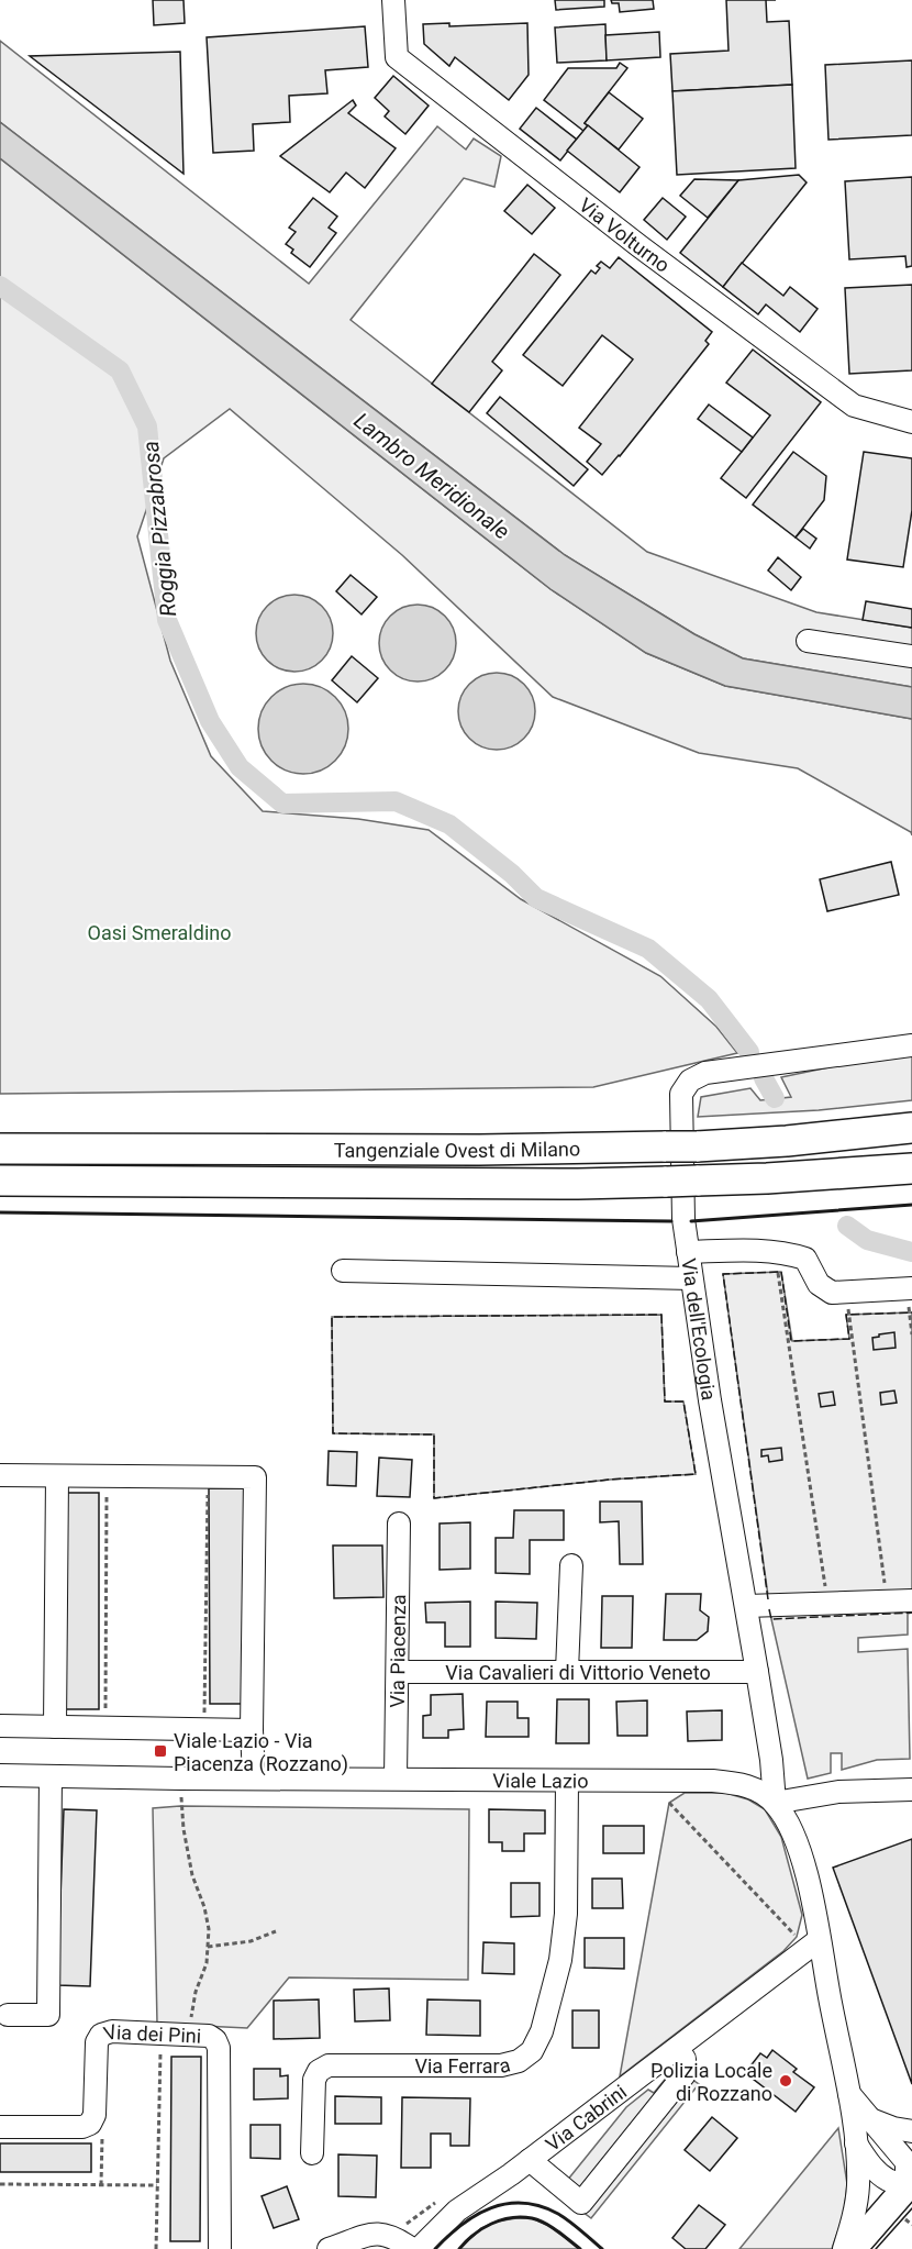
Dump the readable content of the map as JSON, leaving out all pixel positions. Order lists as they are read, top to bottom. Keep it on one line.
{"streets":{"highway":["Tangenziale Ovest di Milano"],"street":["Via Volturno","Via dell'Ecologia","Via Piacenza","Via Cavalieri di Vittorio Veneto","Viale Lazio","Via dei Pini","Via Ferrara","Via Cabrini"]},"crossings":[["Via dell'Ecologia","Via Cavalieri di Vittorio Veneto"],["Via dell'Ecologia","Viale Lazio"],["Via Piacenza","Via Cavalieri di Vittorio Veneto"],["Via Piacenza","Viale Lazio"],["Viale Lazio","Via Ferrara"]],"water":["Lambro Meridionale","Roggia Pizzabrosa"],"parks":["Oasi Smeraldino"],"places":{"transit":["Viale Lazio - Via Piacenza (Rozzano)"],"other":["Polizia Locale di Rozzano"]}}
